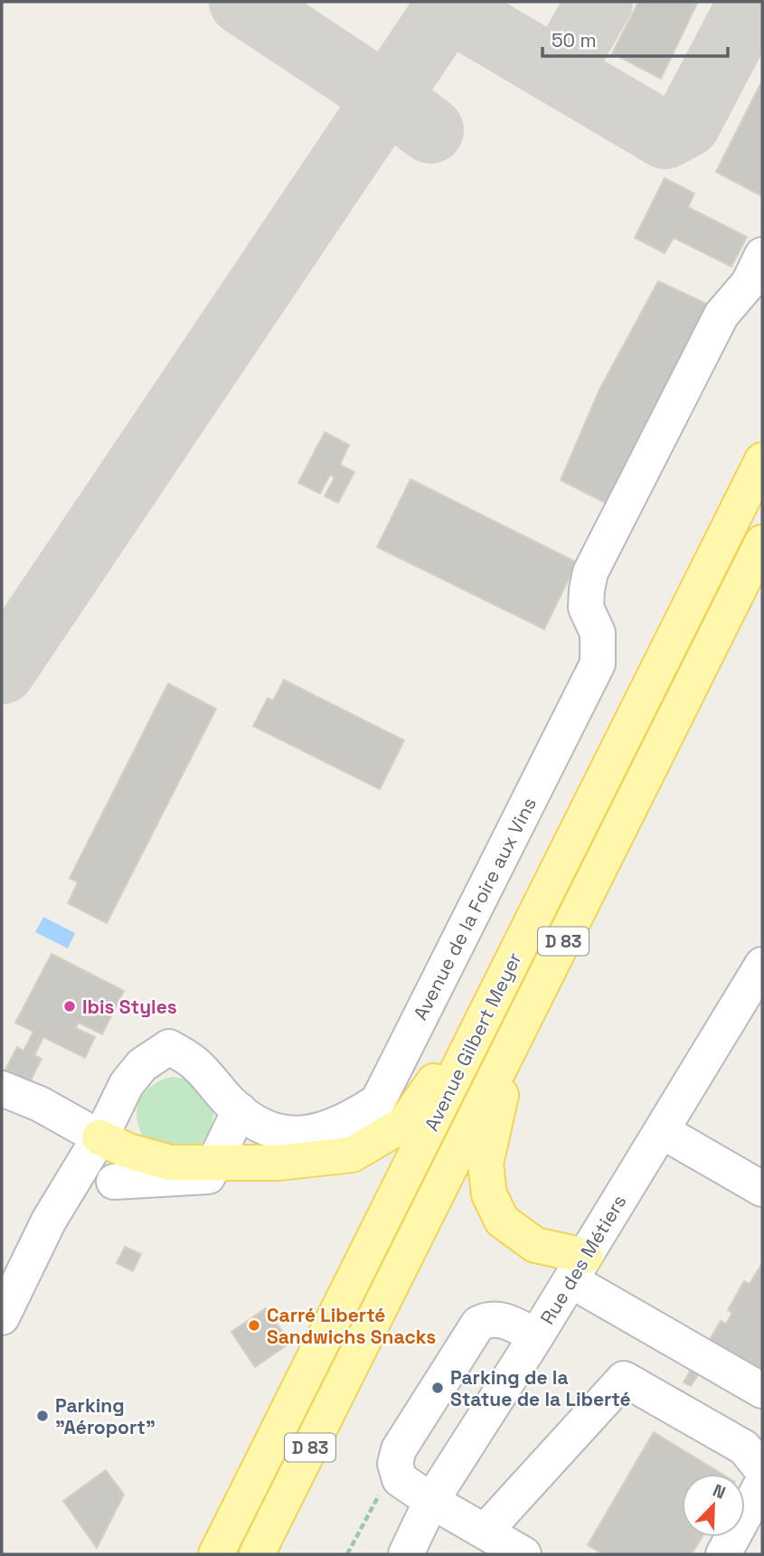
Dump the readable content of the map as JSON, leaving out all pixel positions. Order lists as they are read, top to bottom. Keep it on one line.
{"streets":{"main road":["D 83","Avenue Gilbert Meyer"],"street":["Avenue de la Foire aux Vins","Rue des Métiers"]},"places":["Ibis Styles","Carré Liberté Sandwichs Snacks","Parking de la Statue de la Liberté","Parking \"Aéroport\""],"scale_bar":"50 m","north":"top right"}
